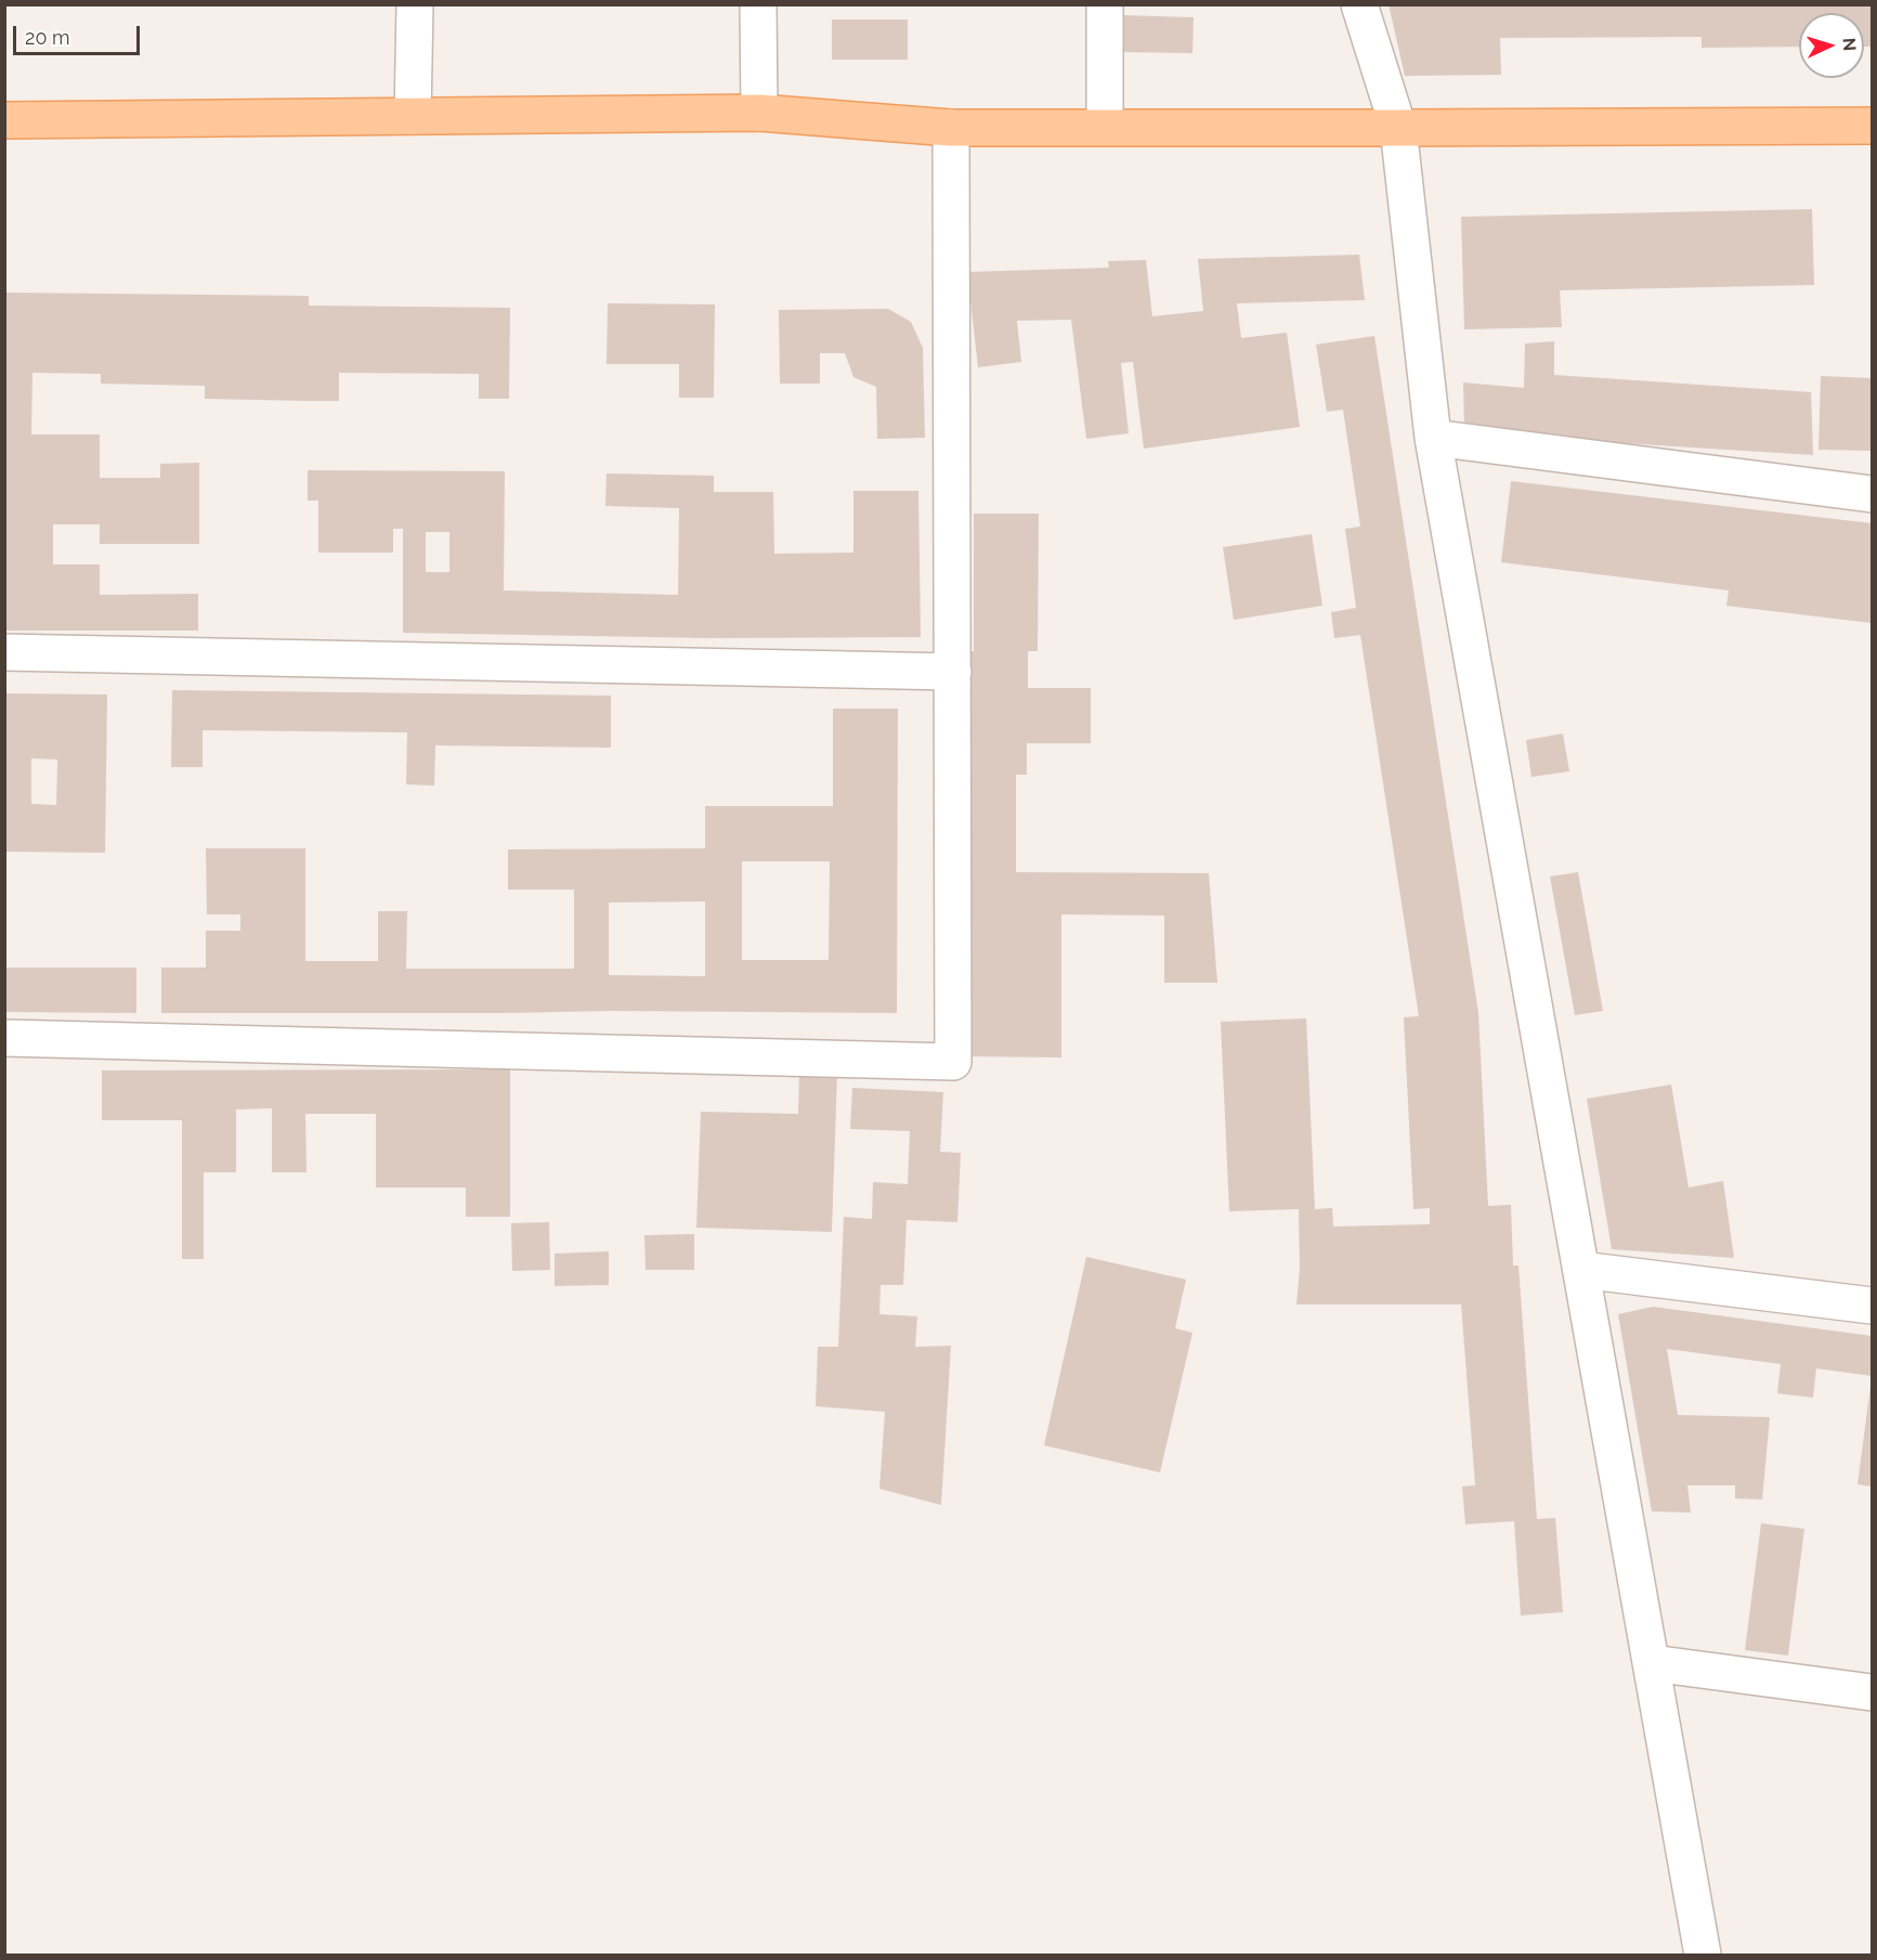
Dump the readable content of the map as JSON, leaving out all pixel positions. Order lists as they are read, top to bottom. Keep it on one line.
{"scale_bar":"20 m","north":"right"}
